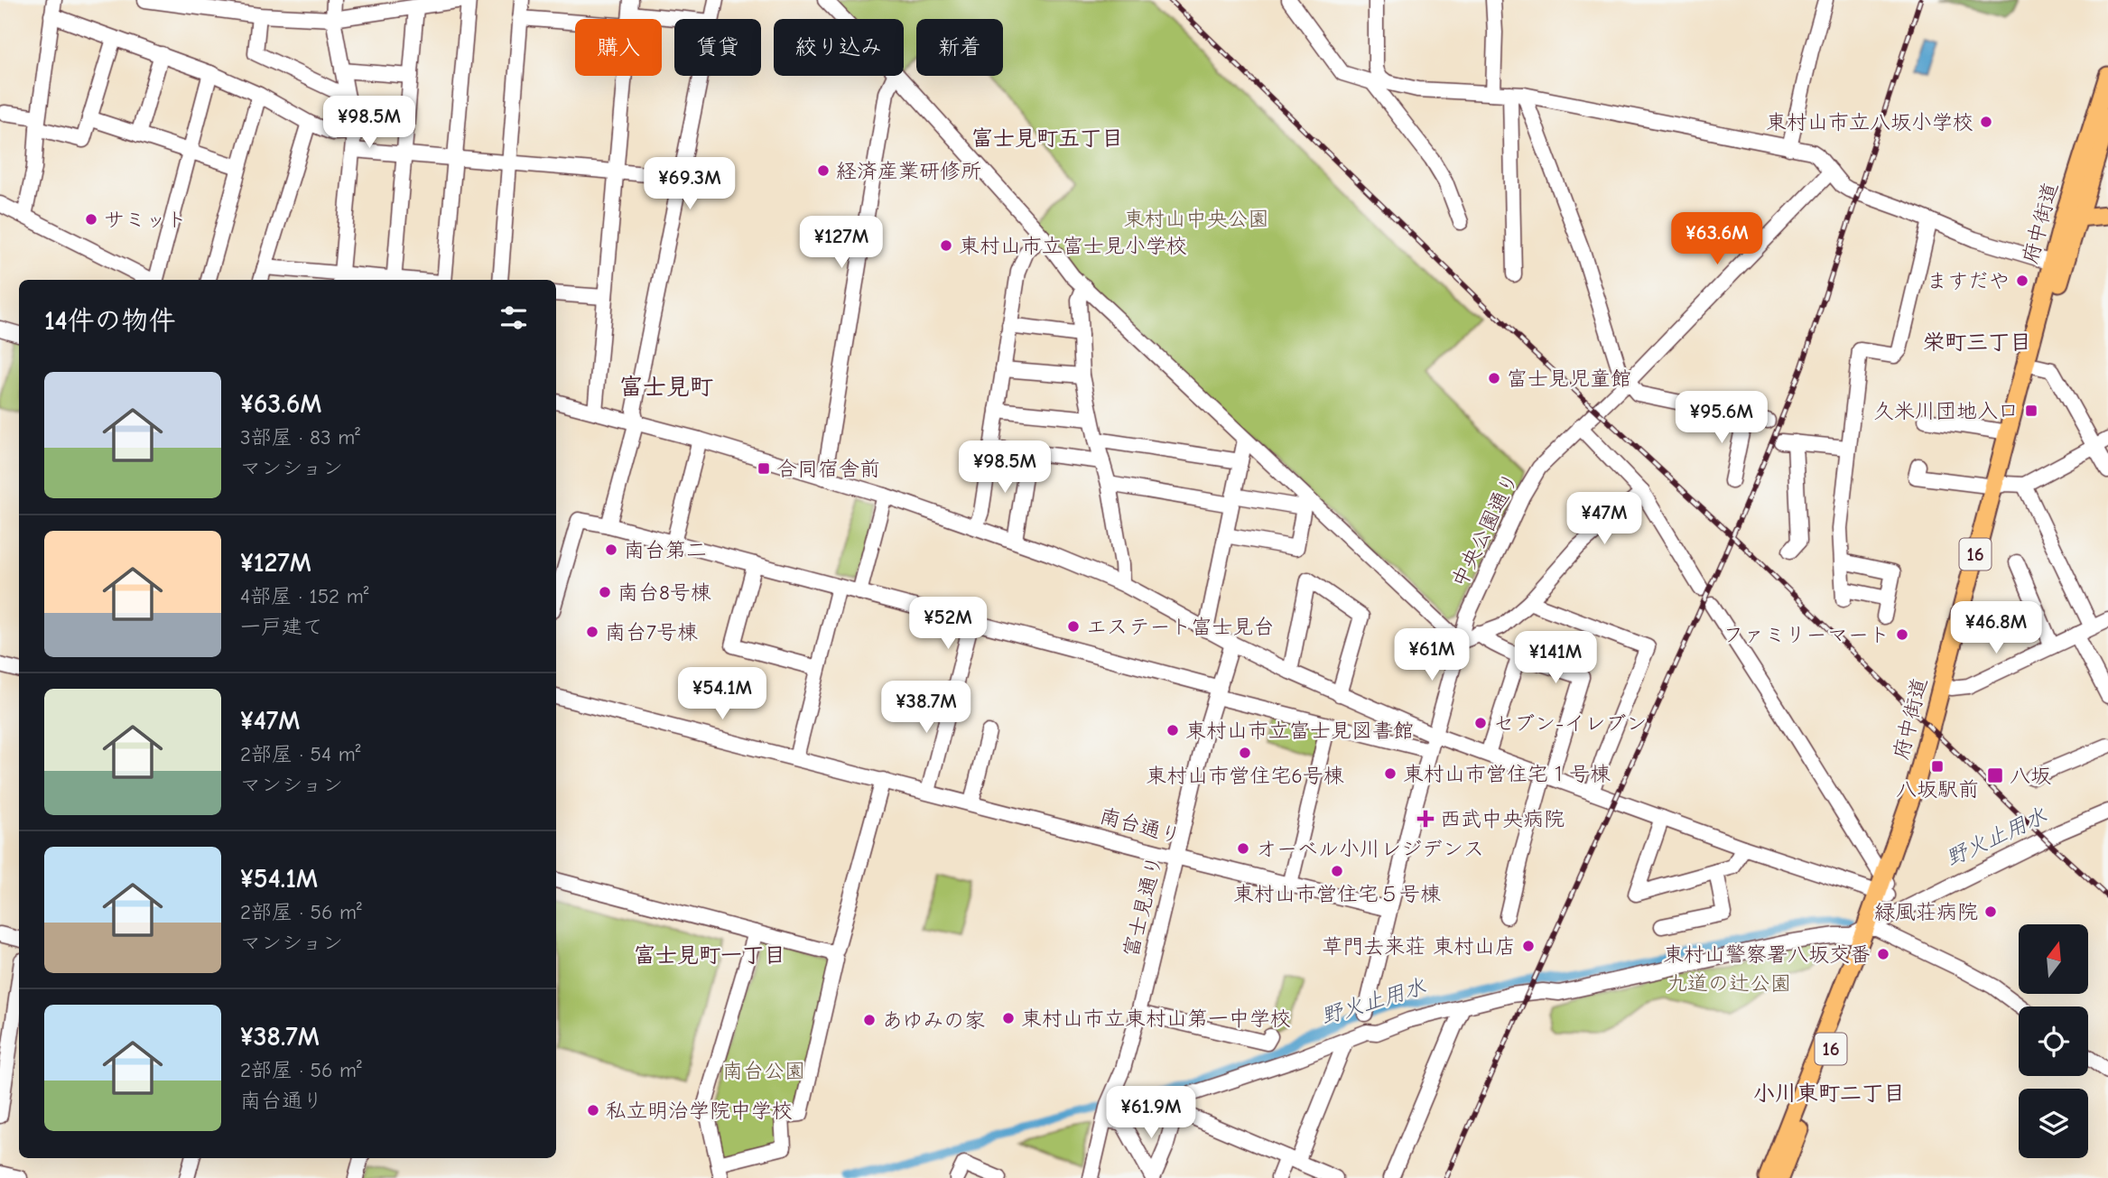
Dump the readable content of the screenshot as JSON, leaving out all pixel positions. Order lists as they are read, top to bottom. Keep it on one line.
{"streets":{"main road":["府中街道","16"],"street":["中央公園通り","南台通り","富士見通り"]},"crossings":[["中央公園通り","南台通り"],["南台通り","富士見通り"]],"districts":["富士見町五丁目","栄町三丁目","富士見町","富士見町一丁目","小川東町二丁目"],"water":["野火止用水"],"parks":["東村山中央公園","九道の辻公園","南台公園"],"places":{"other":["東村山市立八坂小学校","経済産業研修所","サミット","東村山市立富士見小学校","ますだや","富士見児童館","南台第二","南台8号棟","エステート富士見台","南台7号棟","ファミリーマート","セブン-イレブン","東村山市立富士見図書館","東村山市営住宅6号棟","東村山市営住宅１号棟","オーベル小川レジデンス","東村山市営住宅５号棟","緑風荘病院","草門去来荘 東村山店","東村山警察署八坂交番","東村山市立東村山第一中学校","あゆみの家","私立明治学院中学校"],"transit":["久米川団地入口","合同宿舎前","八坂駅前","八坂"],"health":["西武中央病院"]},"north":"top","page":{"chip":["購入","賃貸","絞り込み","新着"],"price":["¥98.5M","¥69.3M","¥63.6M","¥127M","¥95.6M","¥98.5M","¥47M","¥52M","¥46.8M","¥61M","¥141M","¥54.1M","¥38.7M","¥61.9M"],"heading":"14件の物件","list":[{"name":"¥63.6M","note":"3部屋 · 83 m² · マンション"},{"name":"¥127M","note":"4部屋 · 152 m² · 一戸建て"},{"name":"¥47M","note":"2部屋 · 54 m² · マンション"},{"name":"¥54.1M","note":"2部屋 · 56 m² · マンション"},{"name":"¥38.7M","note":"2部屋 · 56 m² · 南台通り"}]}}
